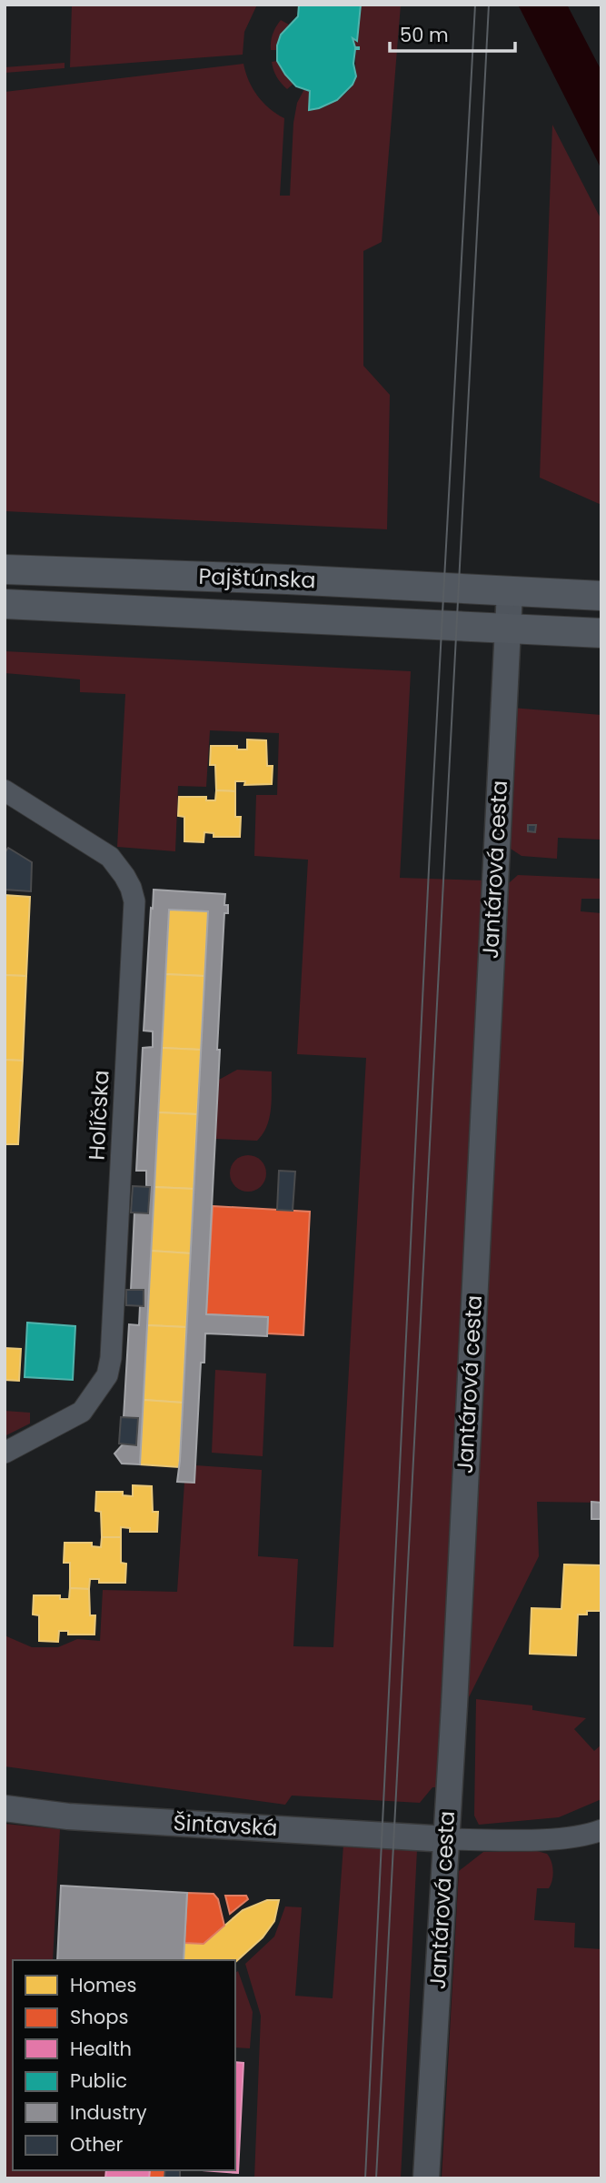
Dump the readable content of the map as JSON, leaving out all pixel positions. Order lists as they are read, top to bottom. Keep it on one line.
{"streets":{"main road":["Pajštúnska"],"street":["Jantárová cesta","Holíčska","Šintavská"]},"crossings":[["Pajštúnska","Jantárová cesta"],["Jantárová cesta","Šintavská"]],"legend":["Homes","Shops","Health","Public","Industry","Other"],"scale_bar":"50 m"}
